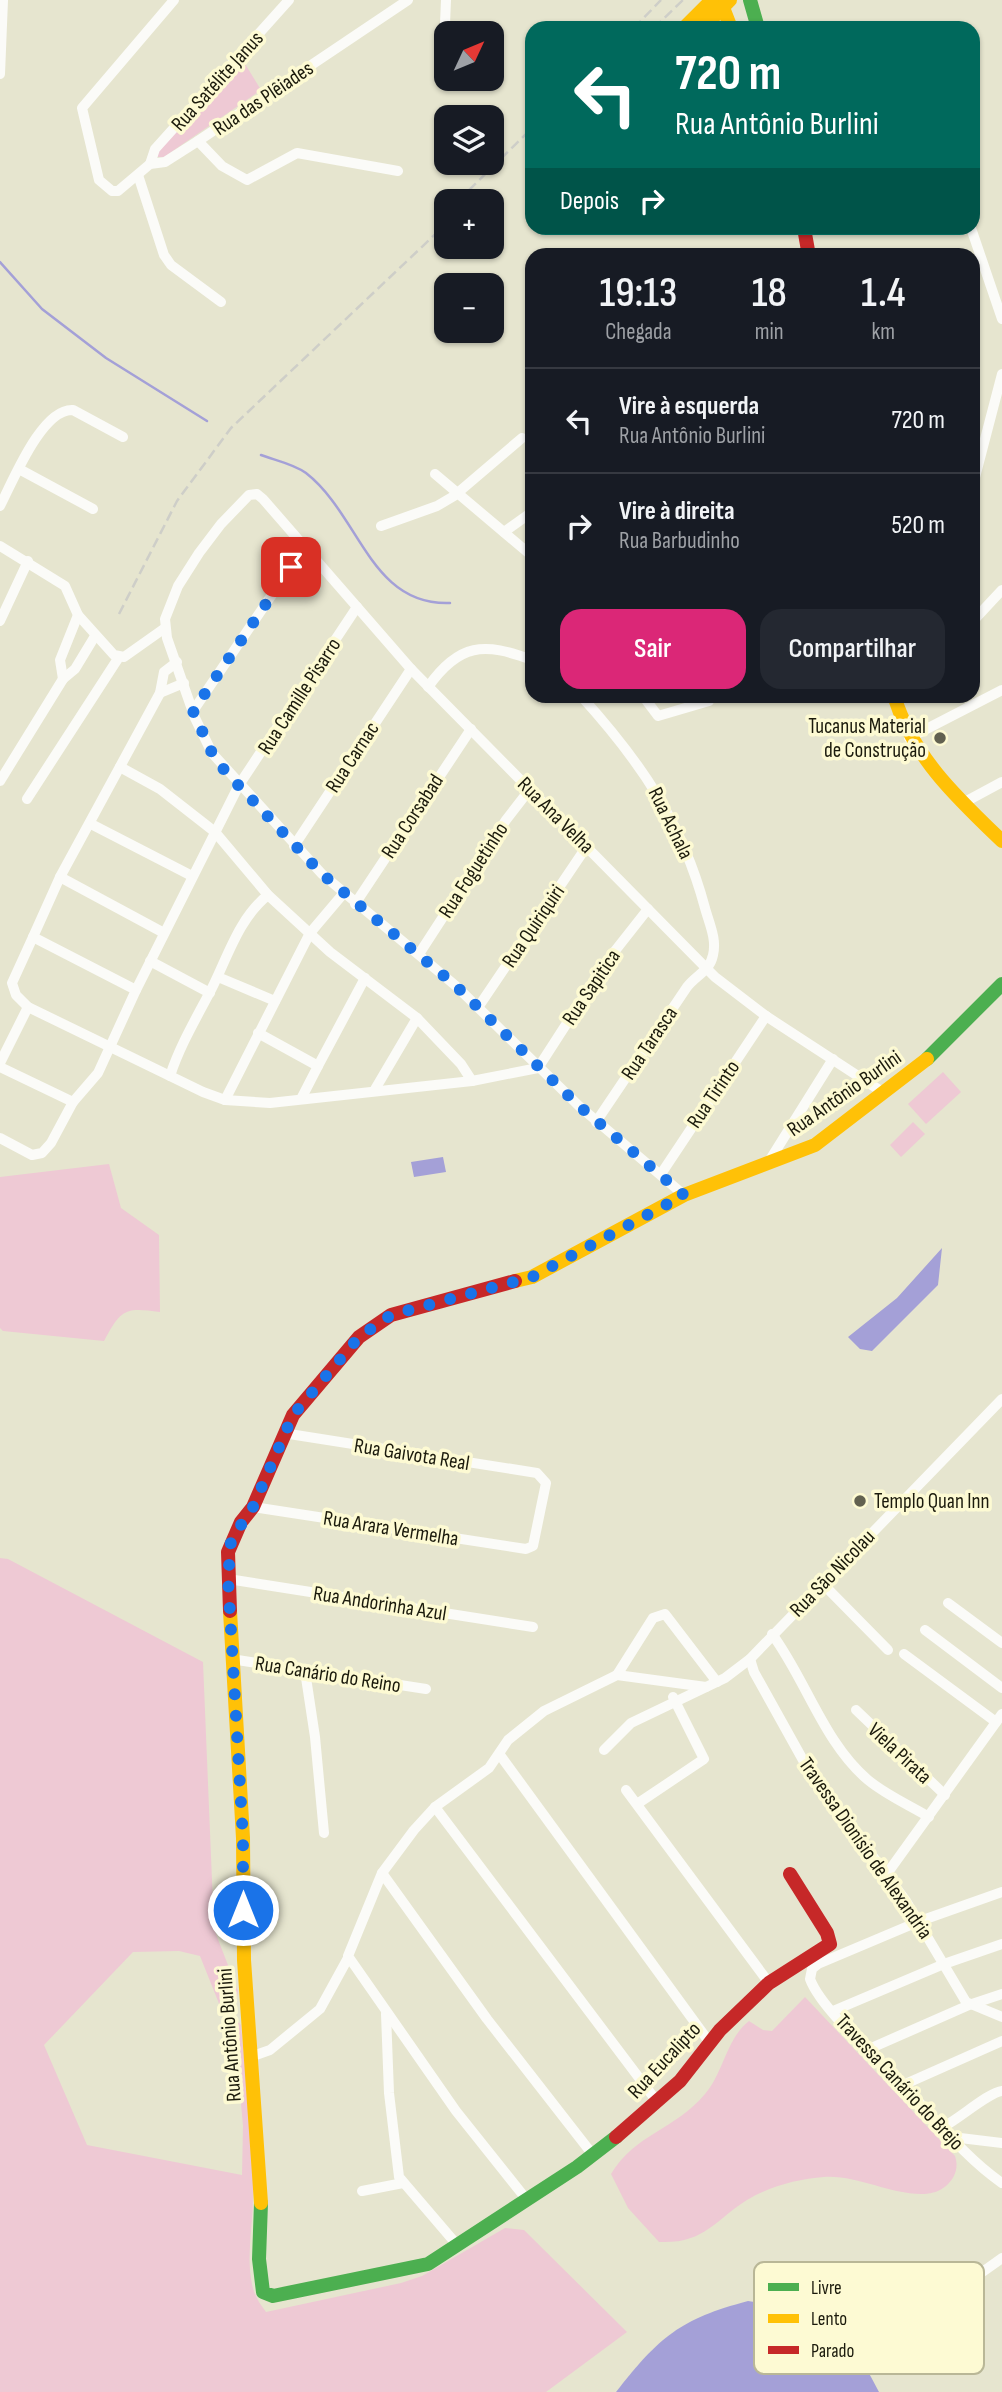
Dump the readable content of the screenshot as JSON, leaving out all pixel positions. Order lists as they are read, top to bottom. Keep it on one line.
{"streets":{"street":["Rua Satélite Janus","Rua das Plêiades","Rua Camille Pisarro","Rua Carnac","Rua Ana Velha","Rua Corsabad","Rua Achala","Rua Foguetinho","Rua Quiriquiri","Rua Sapitica","Rua Tarasca","Rua Antônio Burlini","Rua Tirinto","Rua Gaivota Real","Rua Arara Vermelha","Rua São Nicolau","Rua Andorinha Azul","Rua Canário do Reino","Viela Pirata","Travessa Dionísio de Alexandria","Rua Eucalipto","Travessa Canário do Brejo"]},"crossings":[["Rua Satélite Janus","Rua das Plêiades"],["Rua Camille Pisarro","Rua Ana Velha"],["Rua Carnac","Rua Ana Velha"],["Rua Ana Velha","Rua Corsabad"],["Rua Ana Velha","Rua Achala"],["Rua Ana Velha","Rua Foguetinho"],["Rua Ana Velha","Rua Quiriquiri"],["Rua Ana Velha","Rua Sapitica"],["Rua Ana Velha","Rua Tarasca"],["Rua Ana Velha","Rua Antônio Burlini"],["Rua Ana Velha","Rua Tirinto"],["Rua Achala","Rua Tarasca"],["Rua Antônio Burlini","Rua Gaivota Real"],["Rua Antônio Burlini","Rua Arara Vermelha"],["Rua Antônio Burlini","Rua Andorinha Azul"],["Rua Antônio Burlini","Rua Canário do Reino"],["Rua Antônio Burlini","Rua Eucalipto"],["Rua Gaivota Real","Rua Arara Vermelha"],["Rua São Nicolau","Travessa Dionísio de Alexandria"]],"places":["Tucanus Material de Construção","Templo Quan Inn"],"legend":["Livre","Lento","Parado"],"north":"top right","page":{"map_buttons":["+","−"],"turn":["720 m","Rua Antônio Burlini"],"then":"Depois","eta":["19:13","Chegada","18","min","1.4","km"],"list":[{"name":"Vire à esquerda","note":"Rua Antônio Burlini","value":"720 m"},{"name":"Vire à direita","note":"Rua Barbudinho","value":"520 m"}],"buttons":["Sair","Compartilhar"]}}
